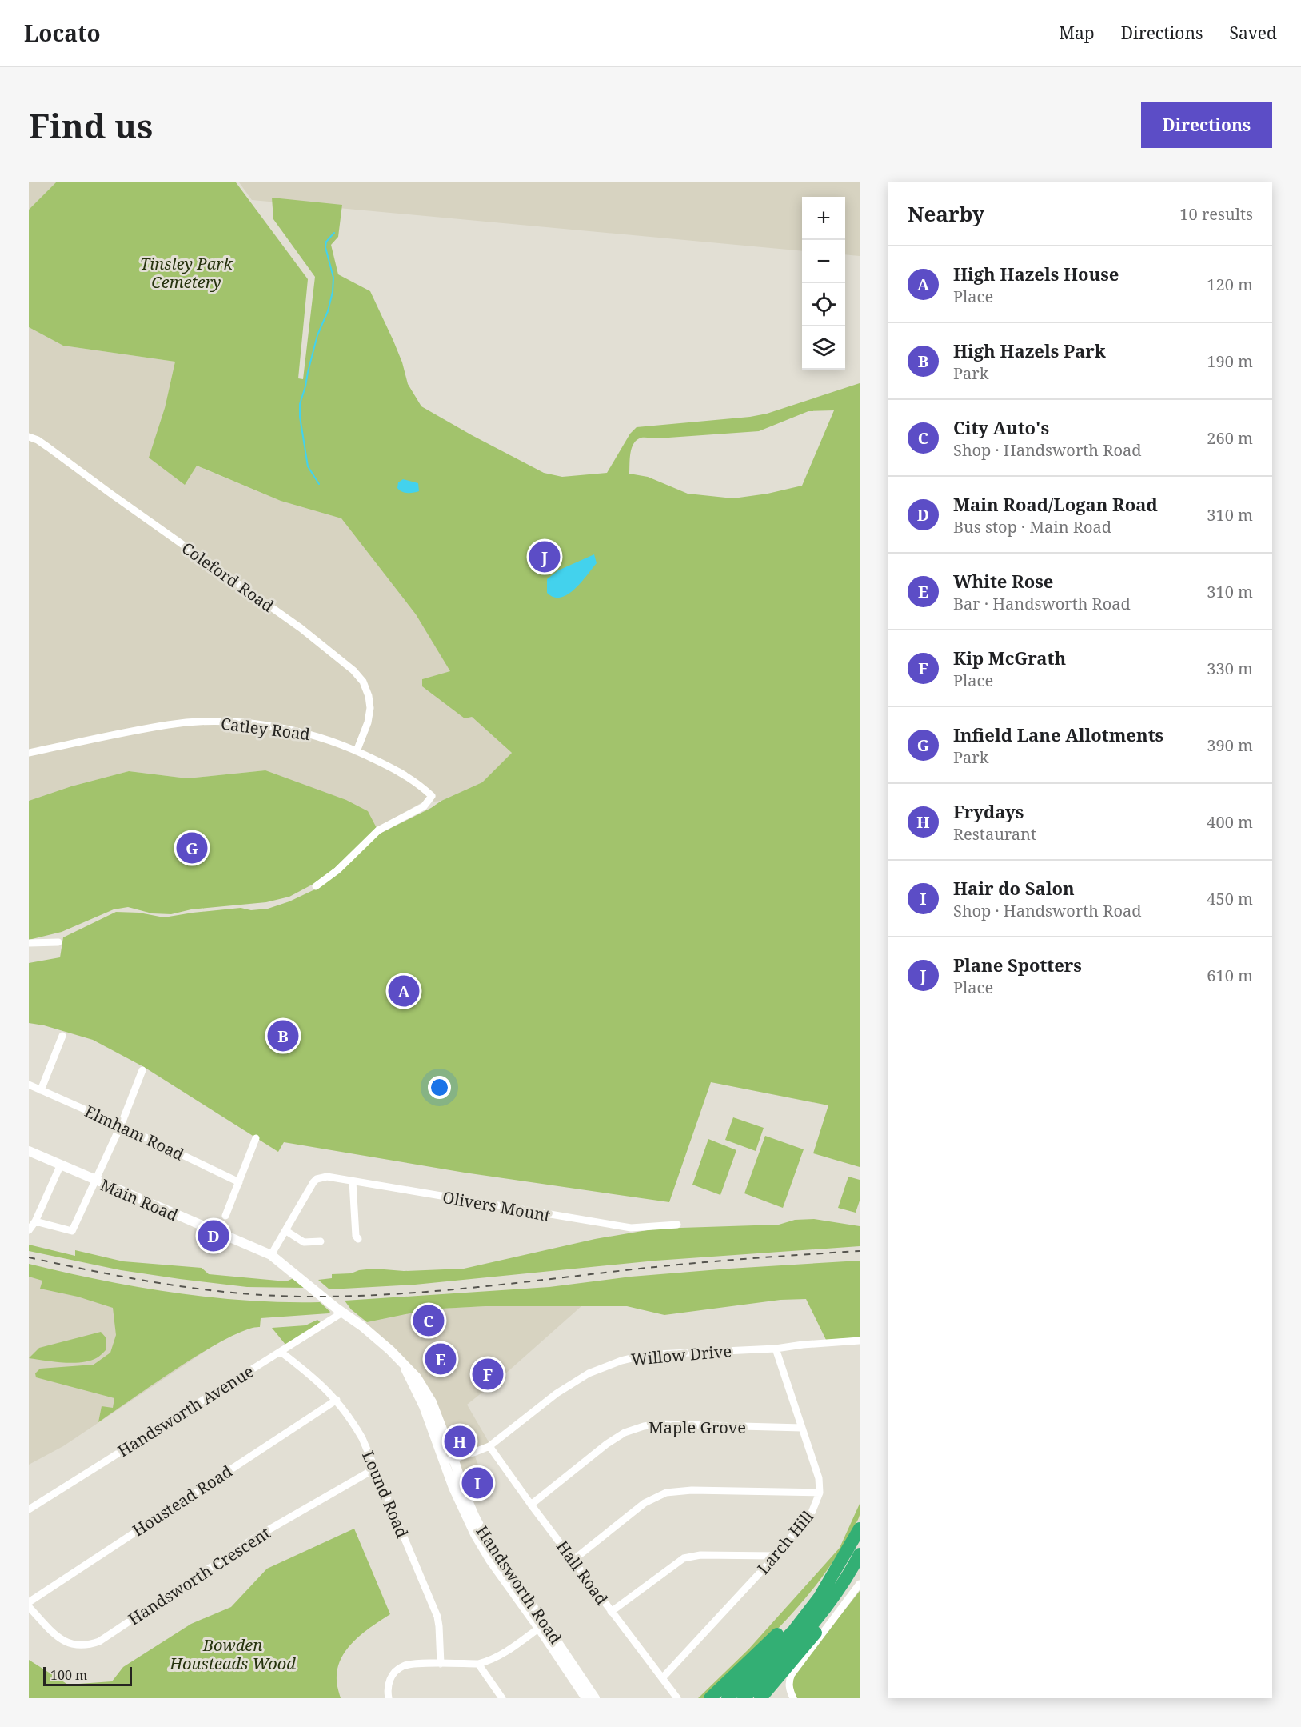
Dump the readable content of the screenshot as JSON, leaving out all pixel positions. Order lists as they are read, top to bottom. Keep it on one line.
{"streets":{"main road":["Main Road","Handsworth Road"],"street":["Coleford Road","Catley Road","Elmham Road","Olivers Mount","Willow Drive","Handsworth Avenue","Maple Grove","Lound Road","Houstead Road","Larch Hill","Hall Road","Handsworth Crescent"]},"crossings":[["Coleford Road","Catley Road"],["Main Road","Handsworth Avenue"],["Main Road","Handsworth Road"],["Willow Drive","Larch Hill"],["Willow Drive","Hall Road"],["Willow Drive","Handsworth Road"],["Handsworth Avenue","Lound Road"],["Handsworth Avenue","Handsworth Road"],["Maple Grove","Larch Hill"],["Maple Grove","Hall Road"],["Lound Road","Houstead Road"],["Lound Road","Handsworth Crescent"],["Larch Hill","Hall Road"]],"parks":["Tinsley Park Cemetery","Bowden Housteads Wood"],"scale_bar":"100 m","page":{"header":"Locato","nav":["Map","Directions","Saved"],"buttons":"Directions","title":"Find us","heading":["Nearby","10 results"],"map_buttons":["+","−"],"list":[{"mark":"A","name":"High Hazels House","note":"Place","value":"120 m"},{"mark":"B","name":"High Hazels Park","note":"Park","value":"190 m"},{"mark":"C","name":"City Auto's","note":"Shop · Handsworth Road","value":"260 m"},{"mark":"D","name":"Main Road/Logan Road","note":"Bus stop · Main Road","value":"310 m"},{"mark":"E","name":"White Rose","note":"Bar · Handsworth Road","value":"310 m"},{"mark":"F","name":"Kip McGrath","note":"Place","value":"330 m"},{"mark":"G","name":"Infield Lane Allotments","note":"Park","value":"390 m"},{"mark":"H","name":"Frydays","note":"Restaurant","value":"400 m"},{"mark":"I","name":"Hair do Salon","note":"Shop · Handsworth Road","value":"450 m"},{"mark":"J","name":"Plane Spotters","note":"Place","value":"610 m"}],"pins":["J","G","A","B","D","C","E","F","H","I"],"scale":"100 m"}}
